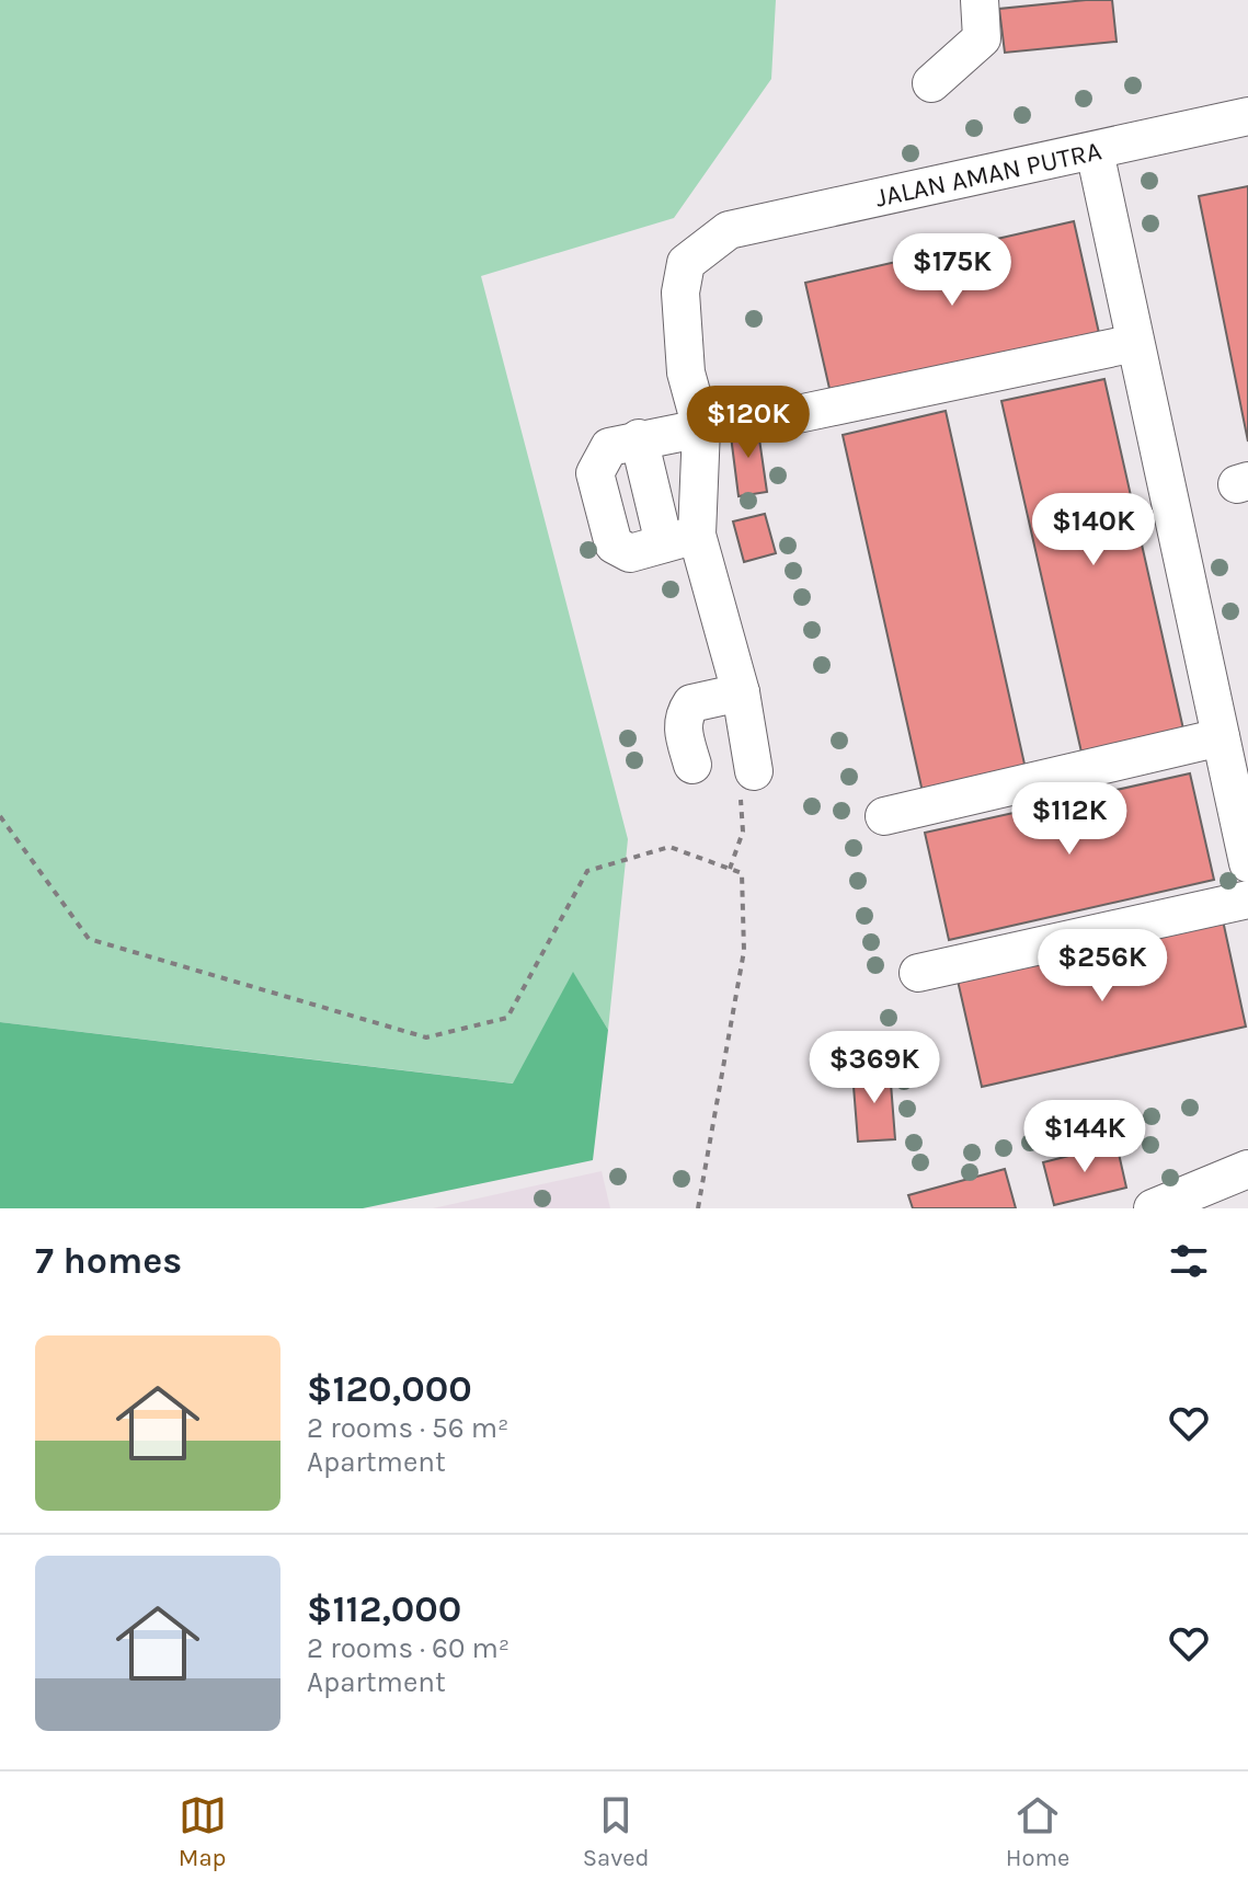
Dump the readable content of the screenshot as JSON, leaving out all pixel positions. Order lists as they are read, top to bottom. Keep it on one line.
{"streets":{"street":["JALAN AMAN PUTRA"]},"page":{"price":["$175K","$120K","$140K","$112K","$256K","$369K","$144K"],"heading":"7 homes","list":[{"name":"$120,000","note":"2 rooms · 56 m² · Apartment"},{"name":"$112,000","note":"2 rooms · 60 m² · Apartment"}],"tabs":["Map","Saved","Home"]}}
